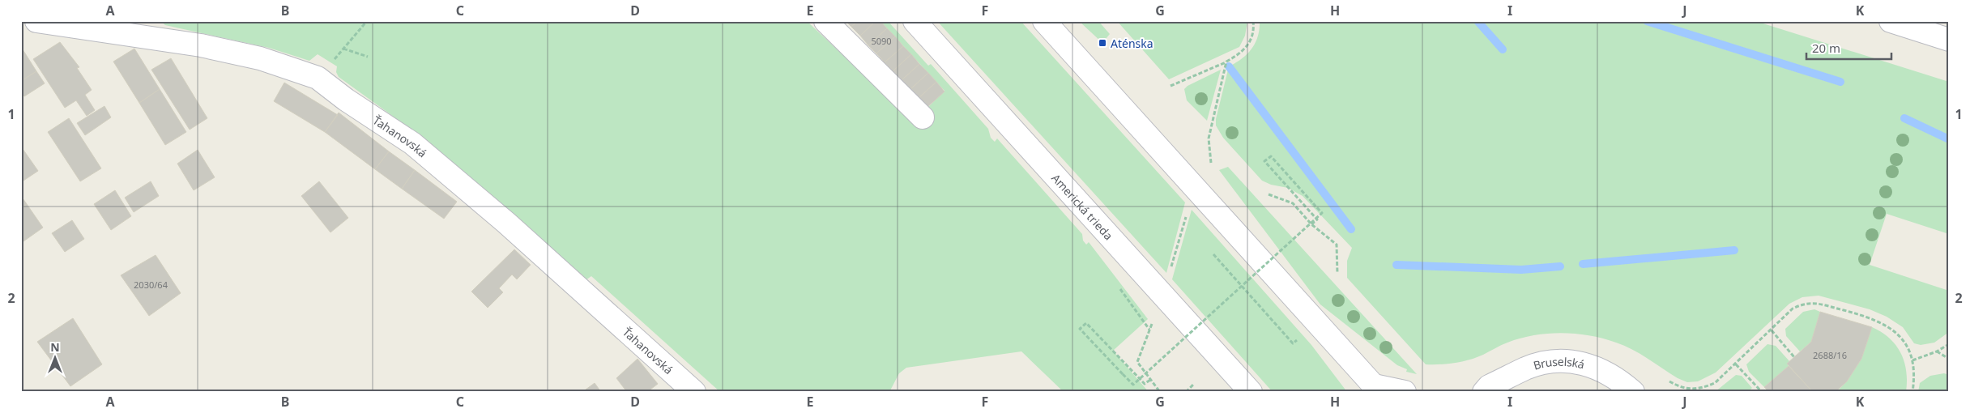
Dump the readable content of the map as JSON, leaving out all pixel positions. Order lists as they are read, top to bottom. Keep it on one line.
{"streets":{"street":["Ťahanovská","Americká trieda","Bruselská"]},"places":{"transit":["Aténska"]},"house_numbers":["5090","2030/64","2688/16"],"scale_bar":"20 m","north":"top","grid":{"columns":["A","B","C","D","E","F","G","H","I","J","K"],"rows":["1","2"]}}
